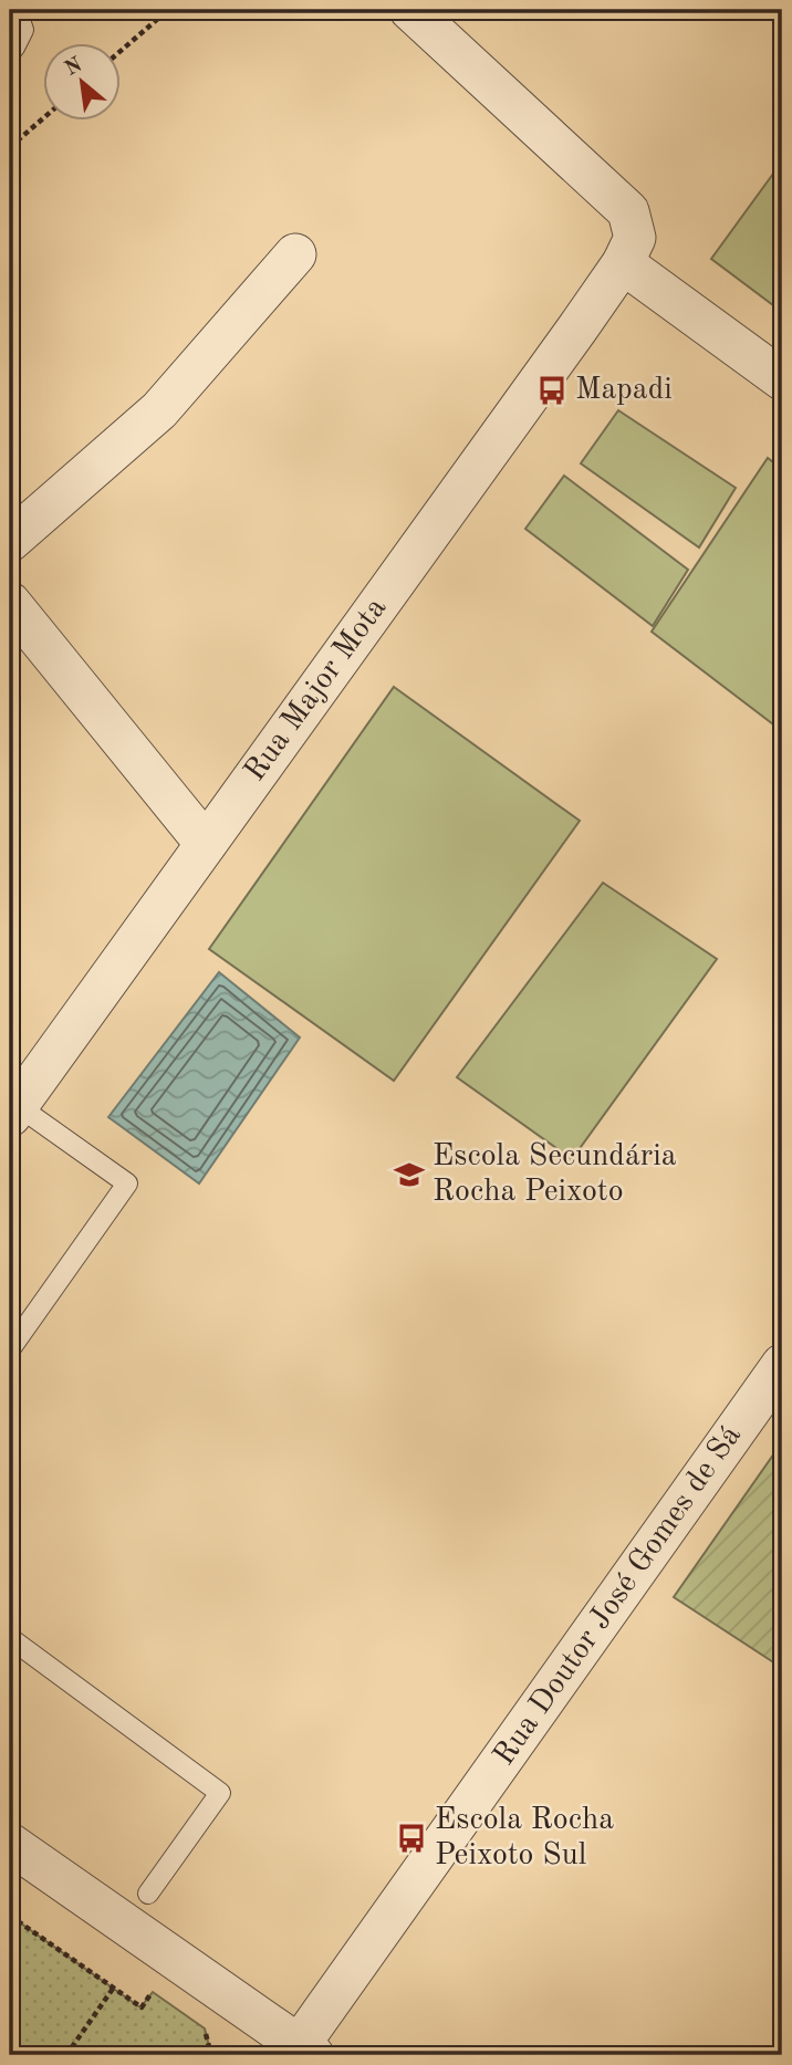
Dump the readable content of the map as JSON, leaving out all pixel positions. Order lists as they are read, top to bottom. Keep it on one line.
{"streets":{"street":["Rua Major Mota","Rua Doutor José Gomes de Sá"]},"places":{"bus stop":["Mapadi","Escola Rocha Peixoto Sul"],"school or university":["Escola Secundária Rocha Peixoto"]},"north":"top left"}
